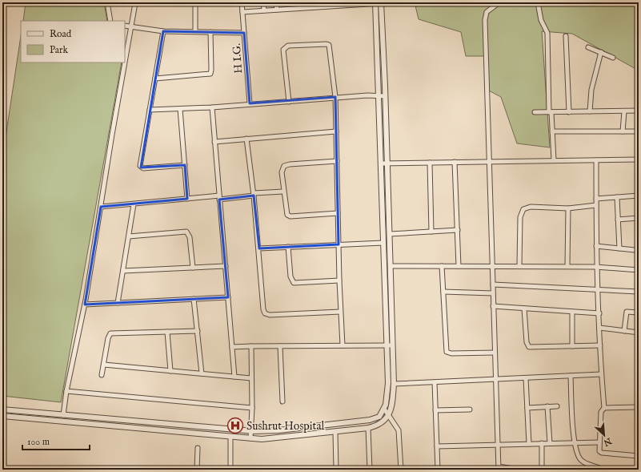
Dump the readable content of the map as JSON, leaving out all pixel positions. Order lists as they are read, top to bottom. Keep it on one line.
{"streets":{"street":["H I.G."]},"places":{"hospital":["Sushrut Hospital"]},"legend":["Road","Park"],"scale_bar":"100 m","north":"bottom right"}
